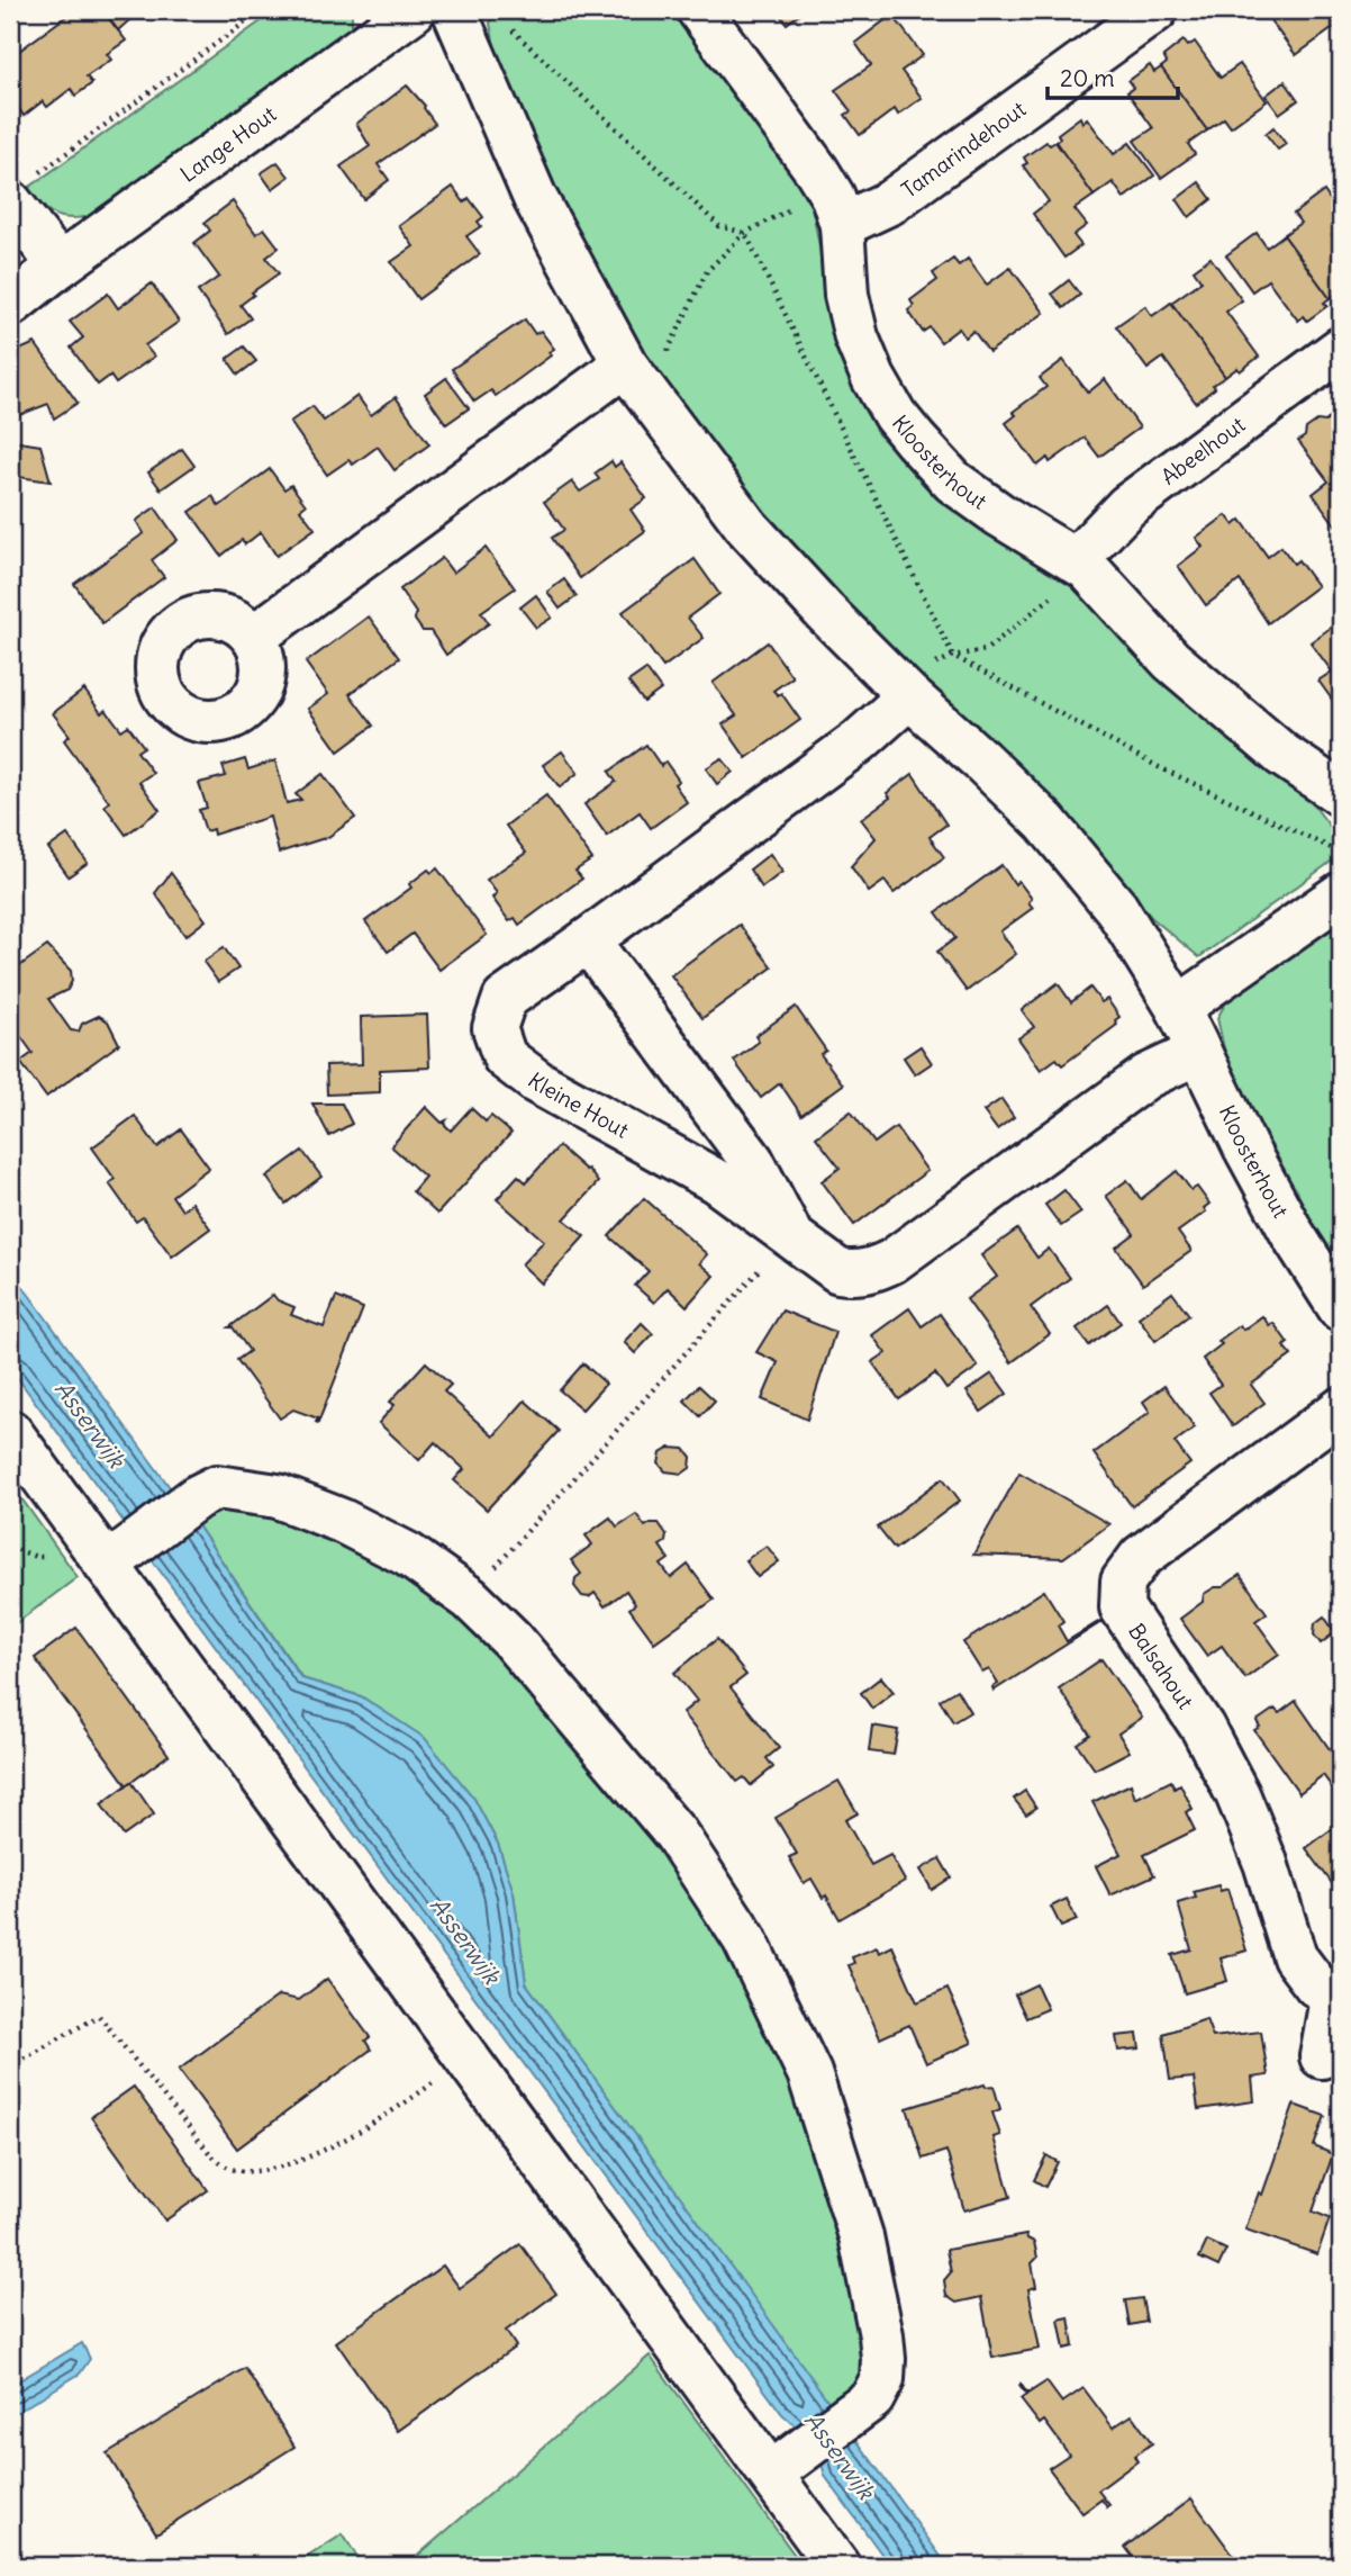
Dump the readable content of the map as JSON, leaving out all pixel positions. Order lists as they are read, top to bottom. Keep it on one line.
{"streets":{"street":["Lange Hout","Tamarindehout","Abeelhout","Kloosterhout","Kleine Hout","Balsahout"]},"crossings":[["Tamarindehout","Kloosterhout"],["Abeelhout","Kloosterhout"],["Kloosterhout","Kleine Hout"]],"water":["Asserwijk"],"scale_bar":"20 m"}
